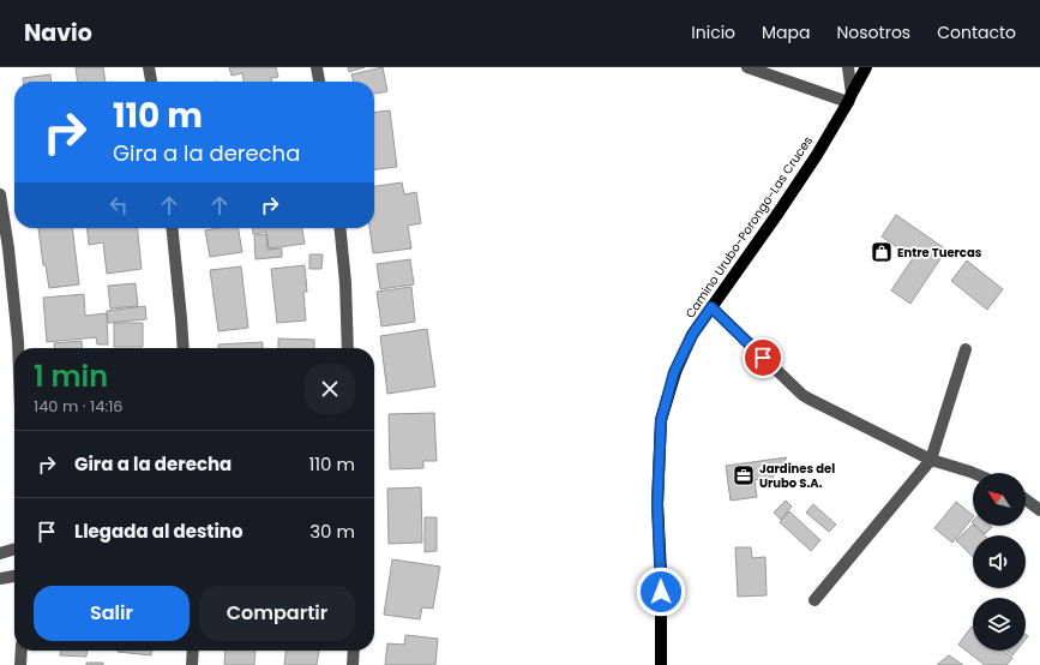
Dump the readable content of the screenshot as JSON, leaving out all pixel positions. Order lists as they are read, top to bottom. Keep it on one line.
{"streets":{"main road":["Camino Urubo-Porongo-Las Cruces"]},"places":{"shop":["Entre Tuercas"],"office":["Jardines del Urubo S.A."]},"north":"top left","page":{"header":"Navio","nav":["Inicio","Mapa","Nosotros","Contacto"],"turn":["110 m","Gira a la derecha"],"heading":["1 min","140 m · 14:16"],"list":[{"name":"Gira a la derecha","value":"110 m"},{"name":"Llegada al destino","value":"30 m"}],"buttons":["Salir","Compartir"]}}
